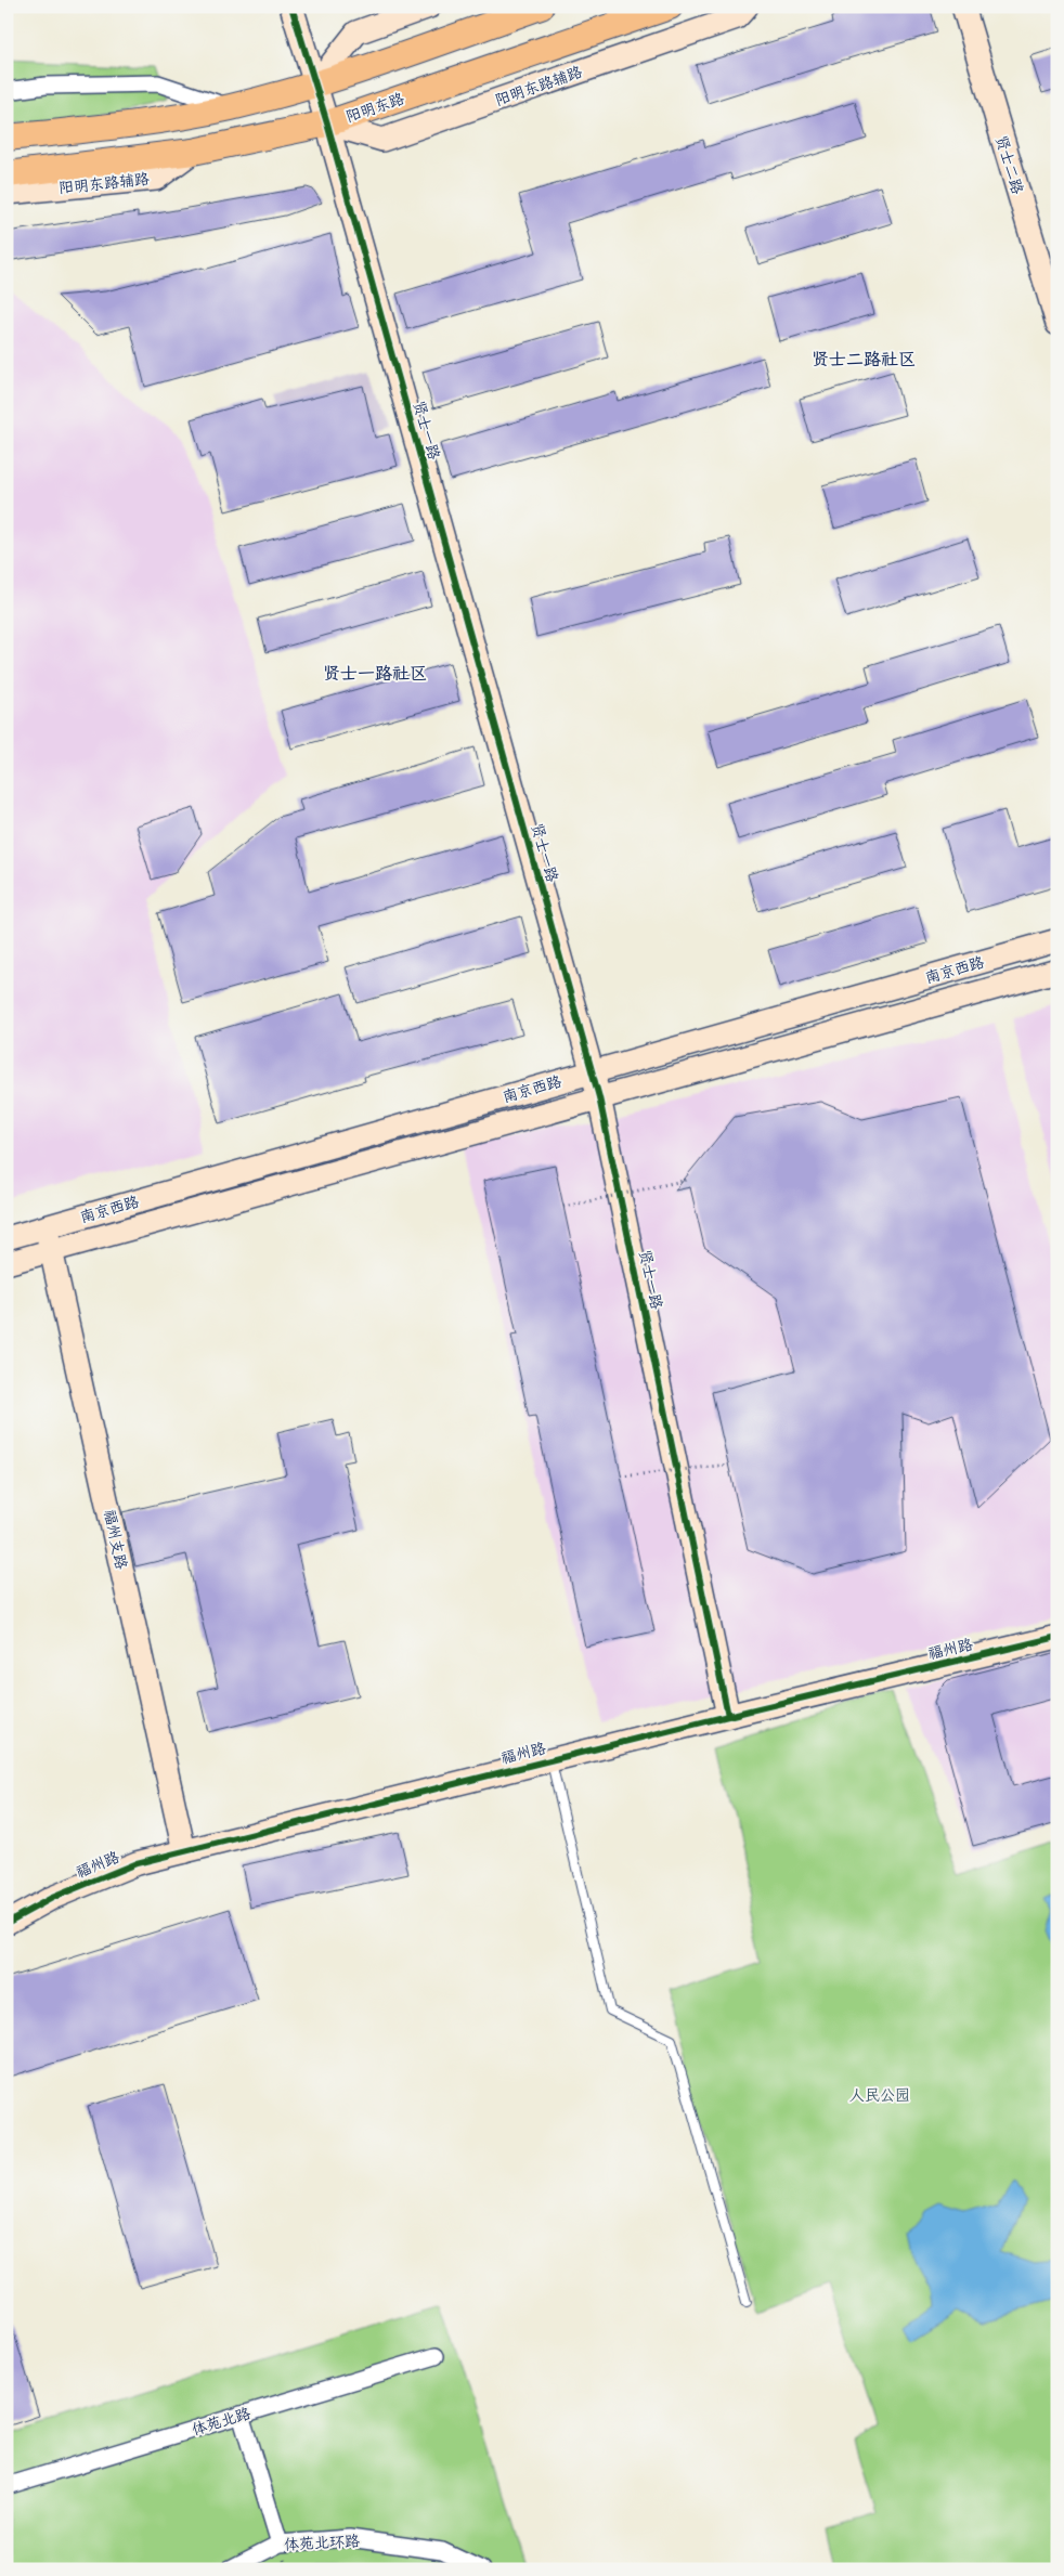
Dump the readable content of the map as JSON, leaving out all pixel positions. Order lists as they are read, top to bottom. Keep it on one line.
{"streets":{"main road":["阳明东路"],"street":["阳明东路辅路","贤士二路","贤士一路","南京西路","福州支路","福州路","体苑北路","体苑北环路"]},"crossings":[["阳明东路辅路","阳明东路"],["阳明东路辅路","贤士一路"],["阳明东路","贤士一路"],["贤士一路","南京西路"],["贤士一路","福州路"],["南京西路","福州支路"],["福州支路","福州路"]],"districts":["贤士二路社区","贤士一路社区"],"parks":["人民公园"]}
